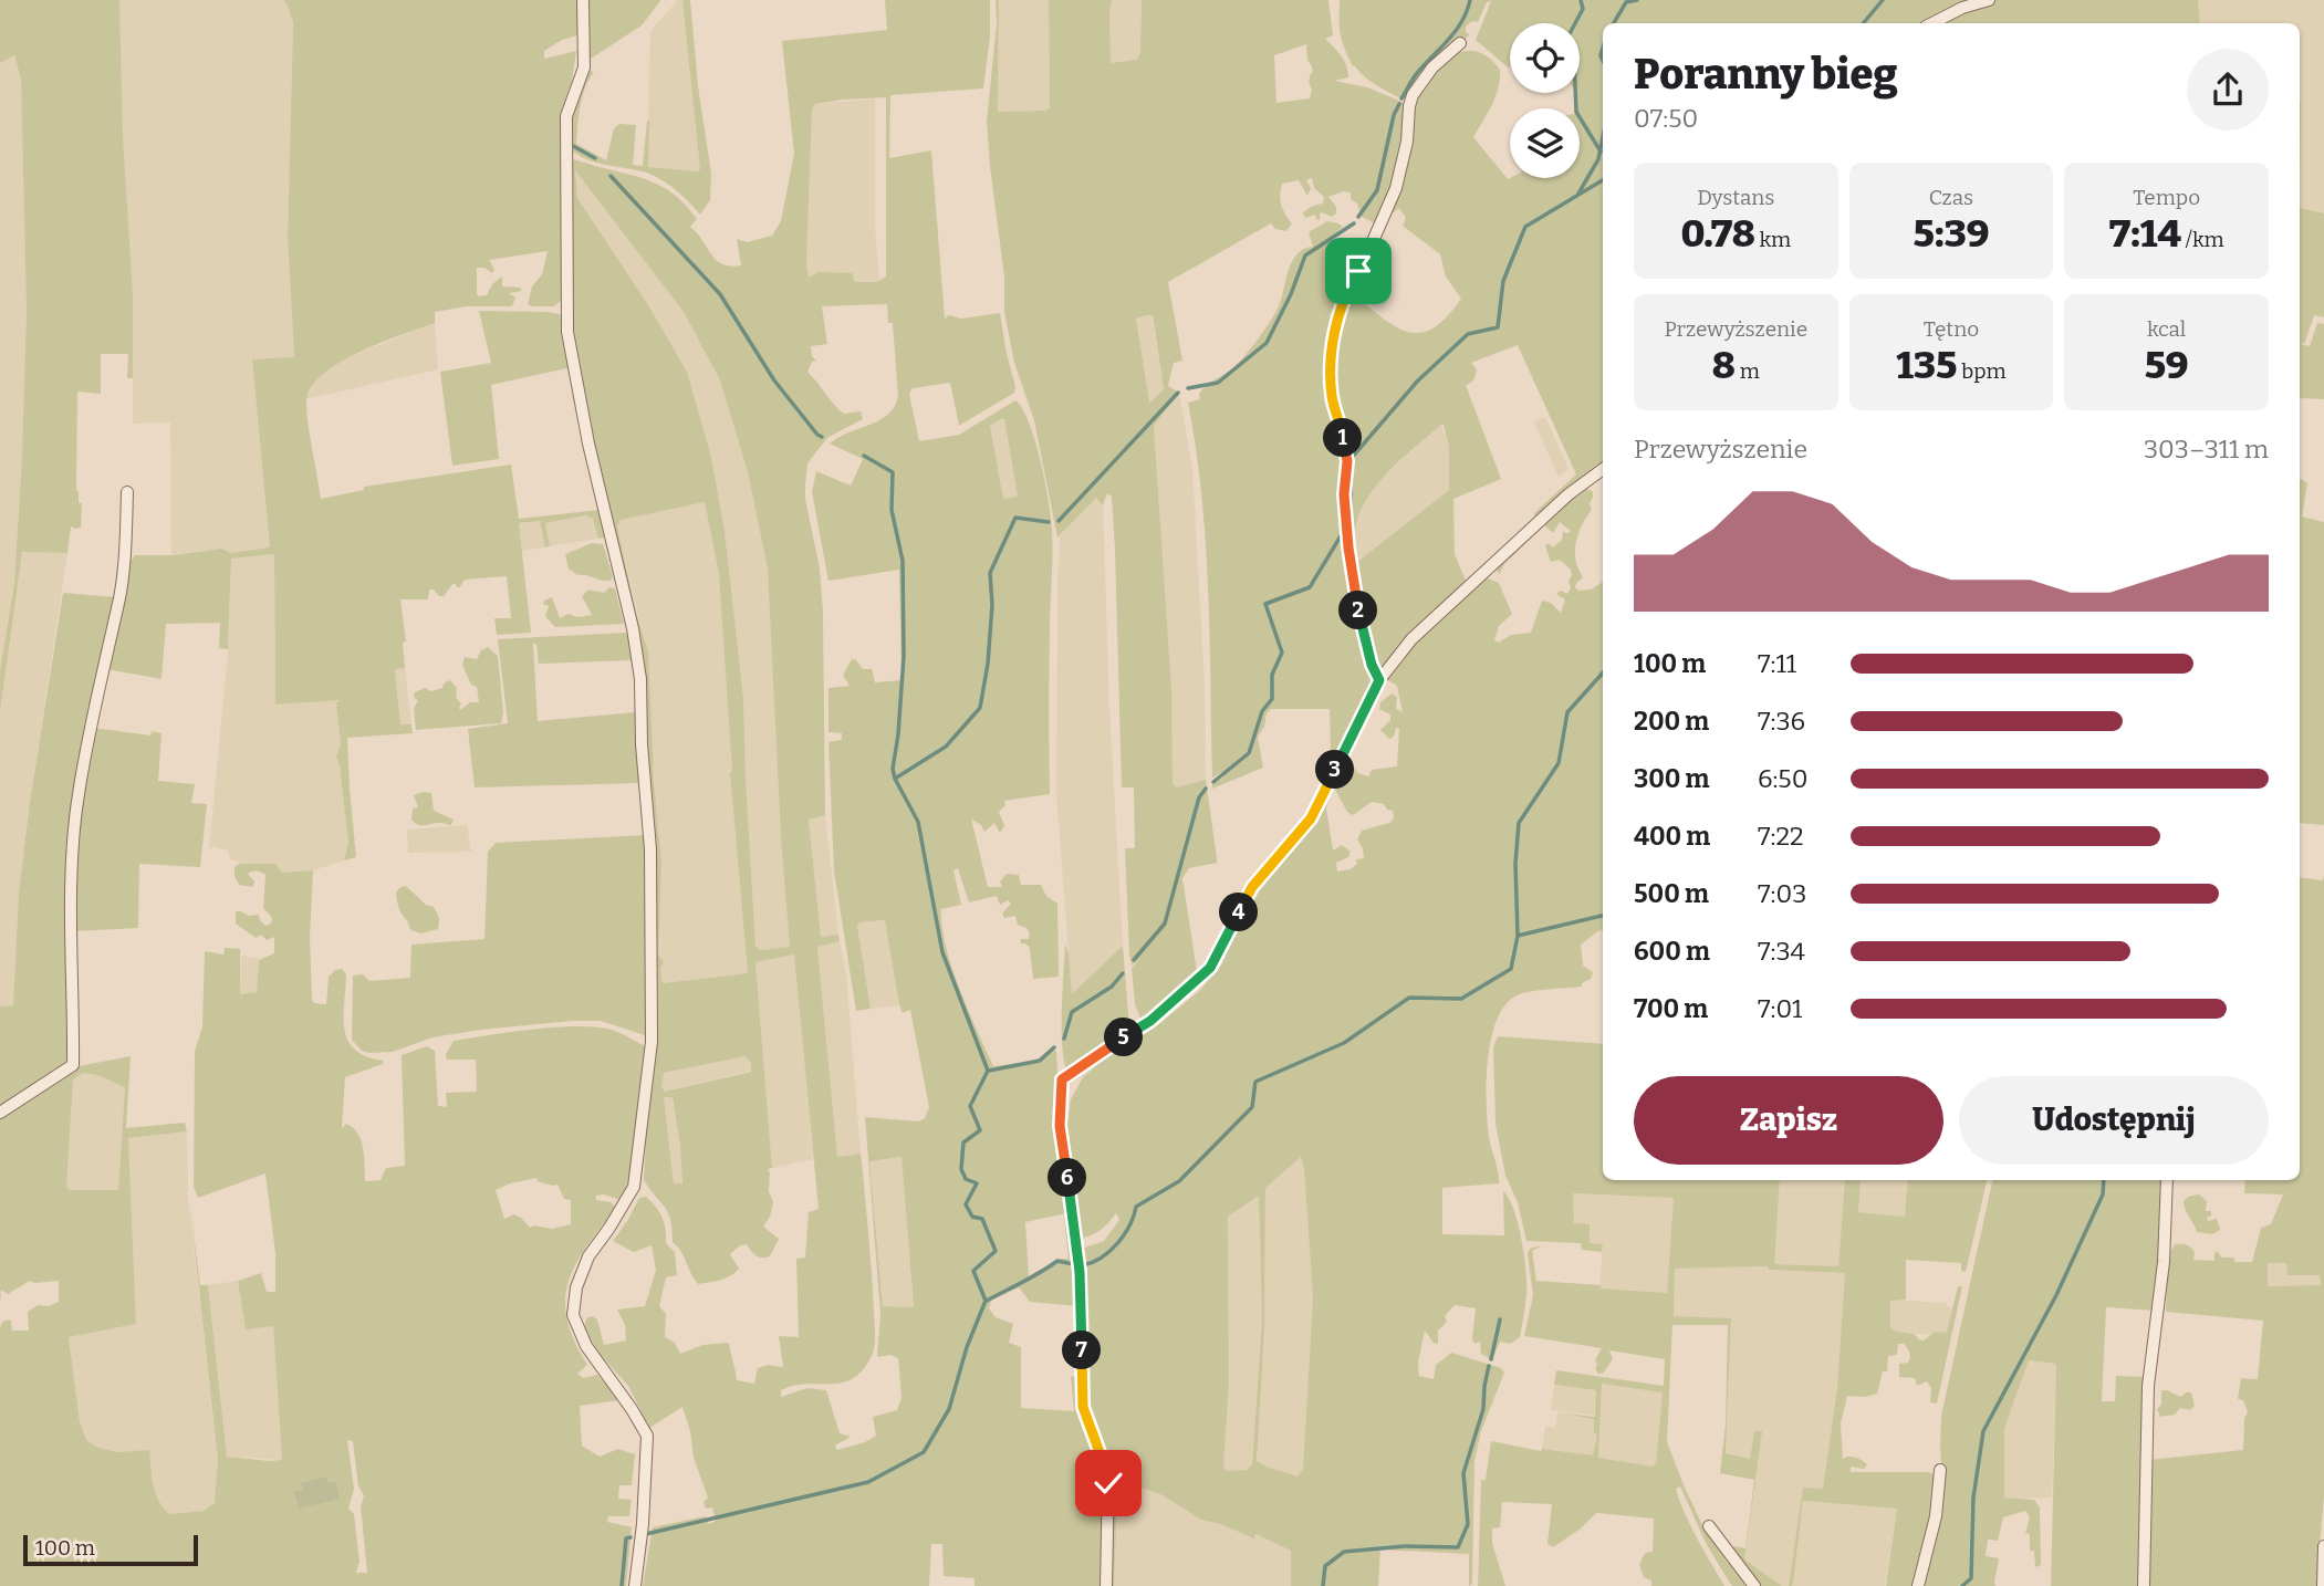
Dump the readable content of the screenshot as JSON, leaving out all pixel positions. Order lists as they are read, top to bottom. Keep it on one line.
{"scale_bar":"100 m","page":{"heading":["Poranny bieg","07:50"],"stats":[["Dystans","0.78 km"],["Czas","5:39"],["Tempo","7:14 /km"],["Przewyższenie","8 m"],["Tętno","135 bpm"],["kcal","59"]],"pins":["1","2","3","4","5","6","7"],"chart":["Przewyższenie","303–311 m"],"list":[{"name":"100 m","note":"7:11"},{"name":"200 m","note":"7:36"},{"name":"300 m","note":"6:50"},{"name":"400 m","note":"7:22"},{"name":"500 m","note":"7:03"},{"name":"600 m","note":"7:34"},{"name":"700 m","note":"7:01"}],"buttons":["Zapisz","Udostępnij"],"scale":"100 m"}}
